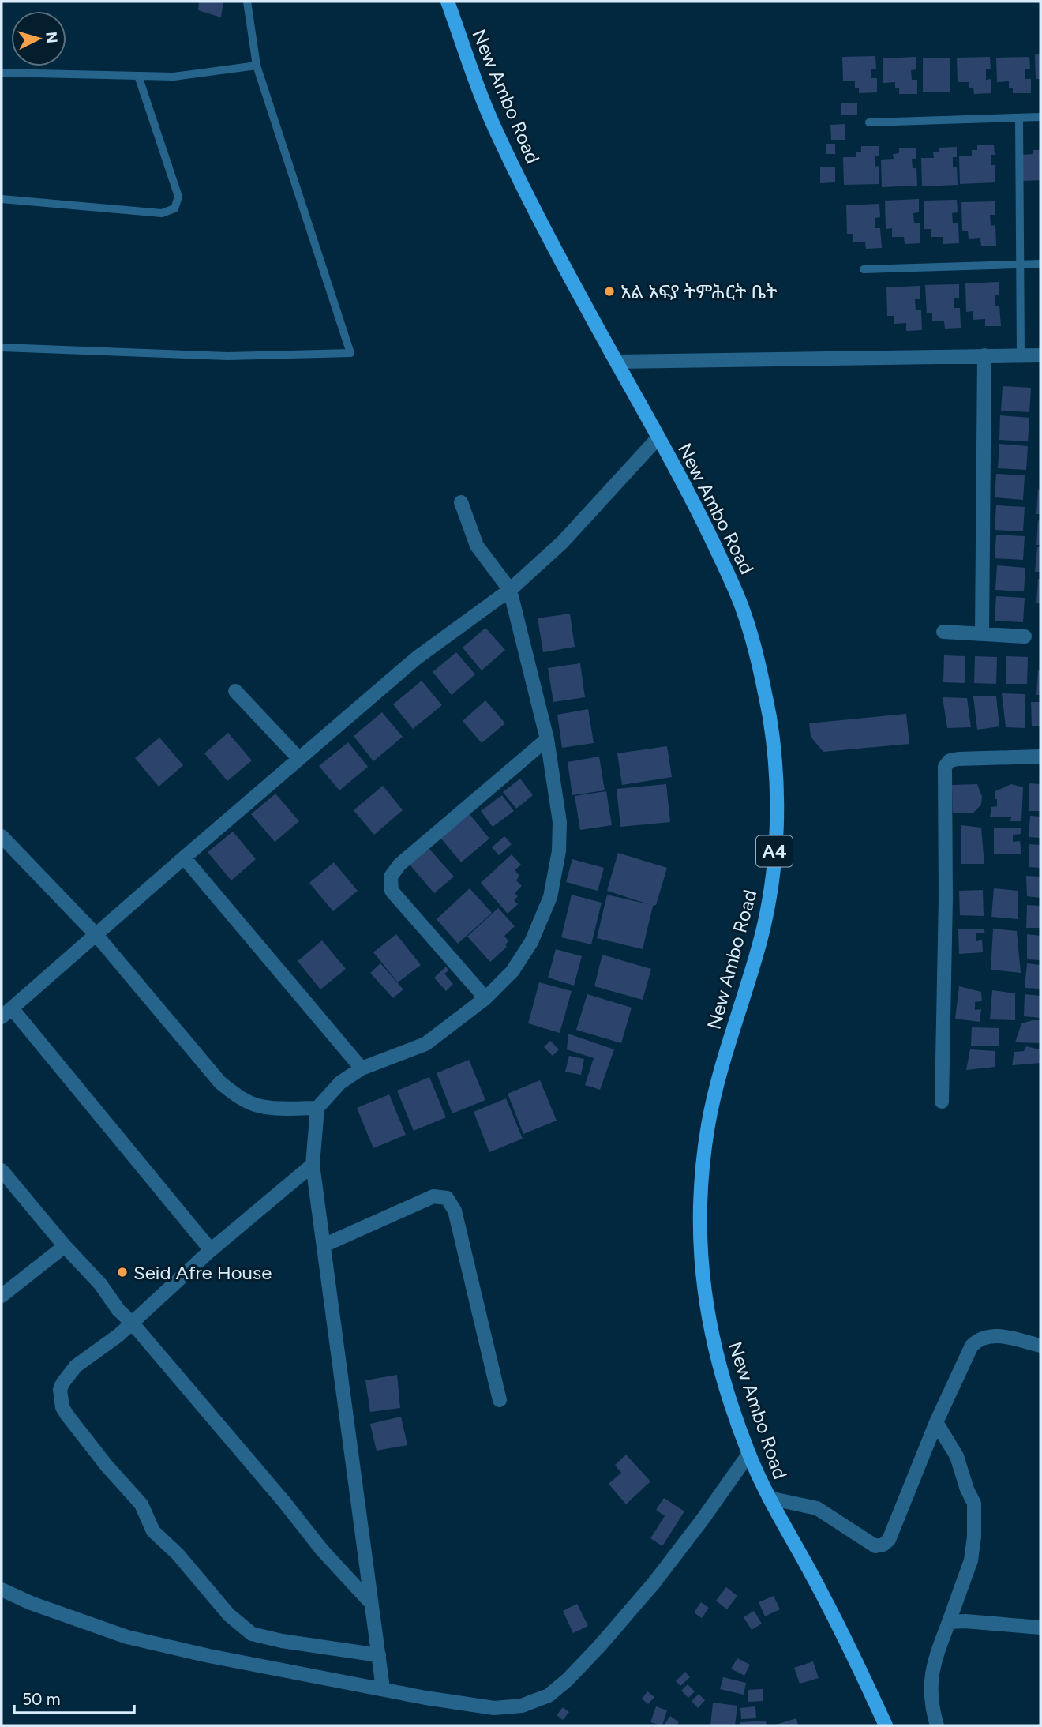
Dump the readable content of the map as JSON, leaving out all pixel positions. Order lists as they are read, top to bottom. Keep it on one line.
{"streets":{"main road":["New Ambo Road","A4"]},"places":["አል አፍያ ትምሕርት ቤት","Seid Afre House"],"scale_bar":"50 m","north":"right"}
